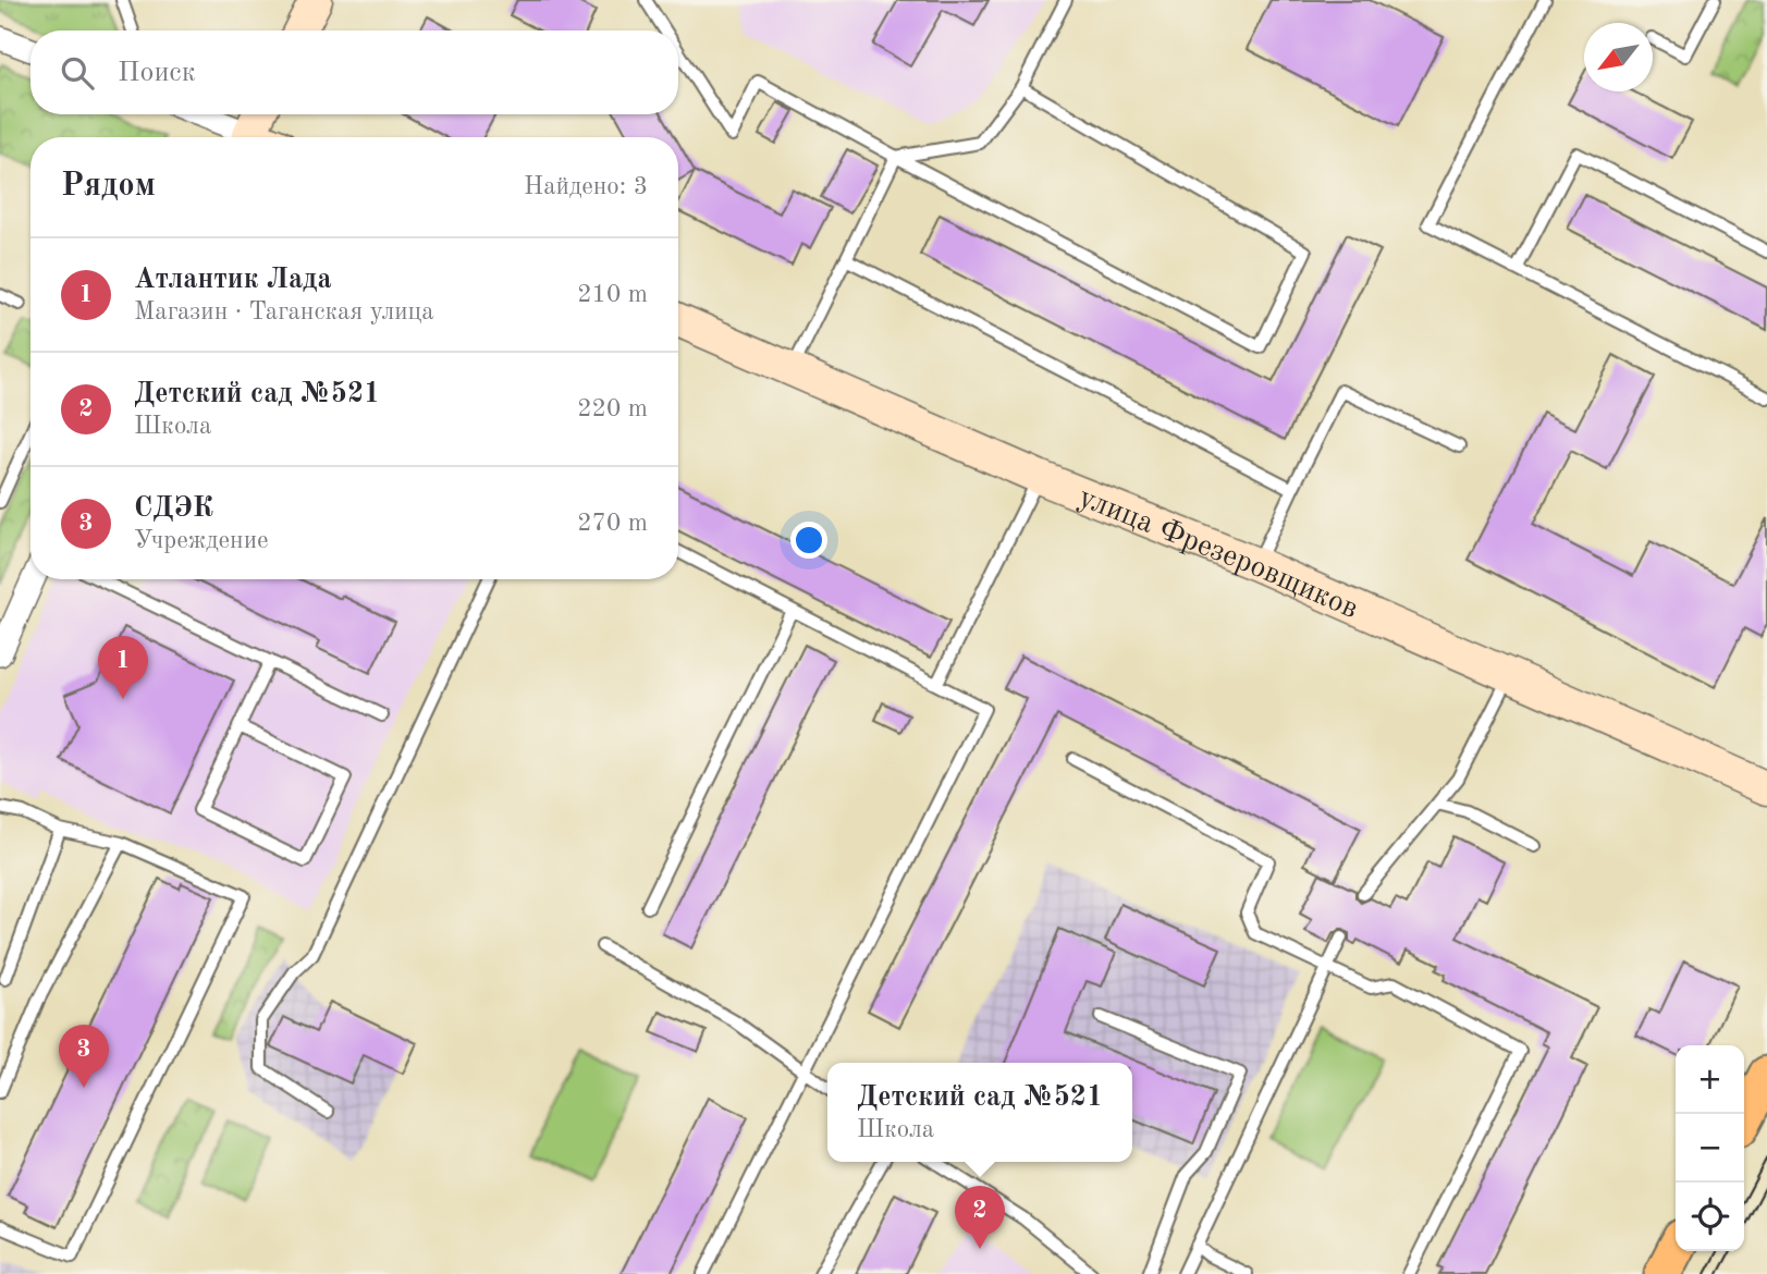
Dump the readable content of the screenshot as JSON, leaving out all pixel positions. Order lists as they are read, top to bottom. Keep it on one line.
{"streets":{"main road":["улица Фрезеровщиков"]},"north":"bottom left","page":{"search":"Поиск","heading":["Рядом","Найдено: 3"],"list":[{"mark":"1","name":"Атлантик Лада","note":"Магазин · Таганская улица","value":"210 m"},{"mark":"2","name":"Детский сад №521","note":"Школа","value":"220 m"},{"mark":"3","name":"СДЭК","note":"Учреждение","value":"270 m"}],"pins":["1","3","2"],"map_buttons":["+","−"],"popup":["Детский сад №521","Школа"]}}
